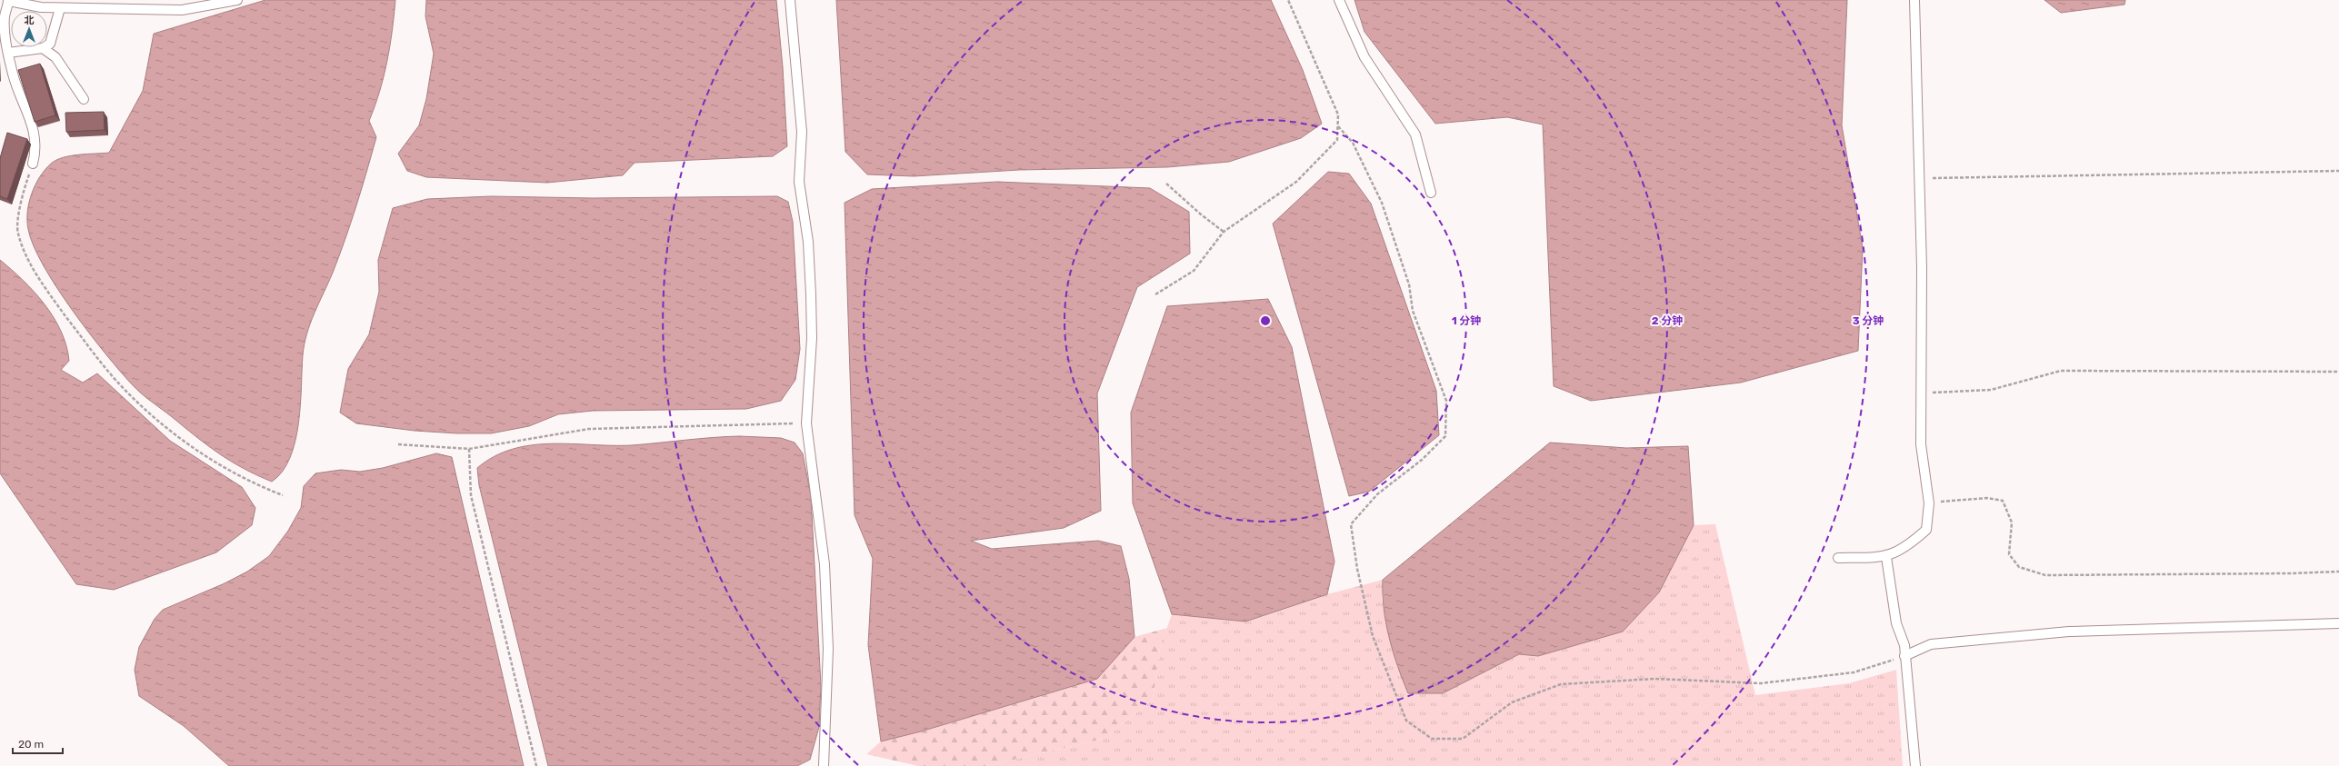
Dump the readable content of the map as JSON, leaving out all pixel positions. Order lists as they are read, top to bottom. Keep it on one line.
{"scale_bar":"20 m","north":"top","rings":["1 分钟","2 分钟","3 分钟"]}
